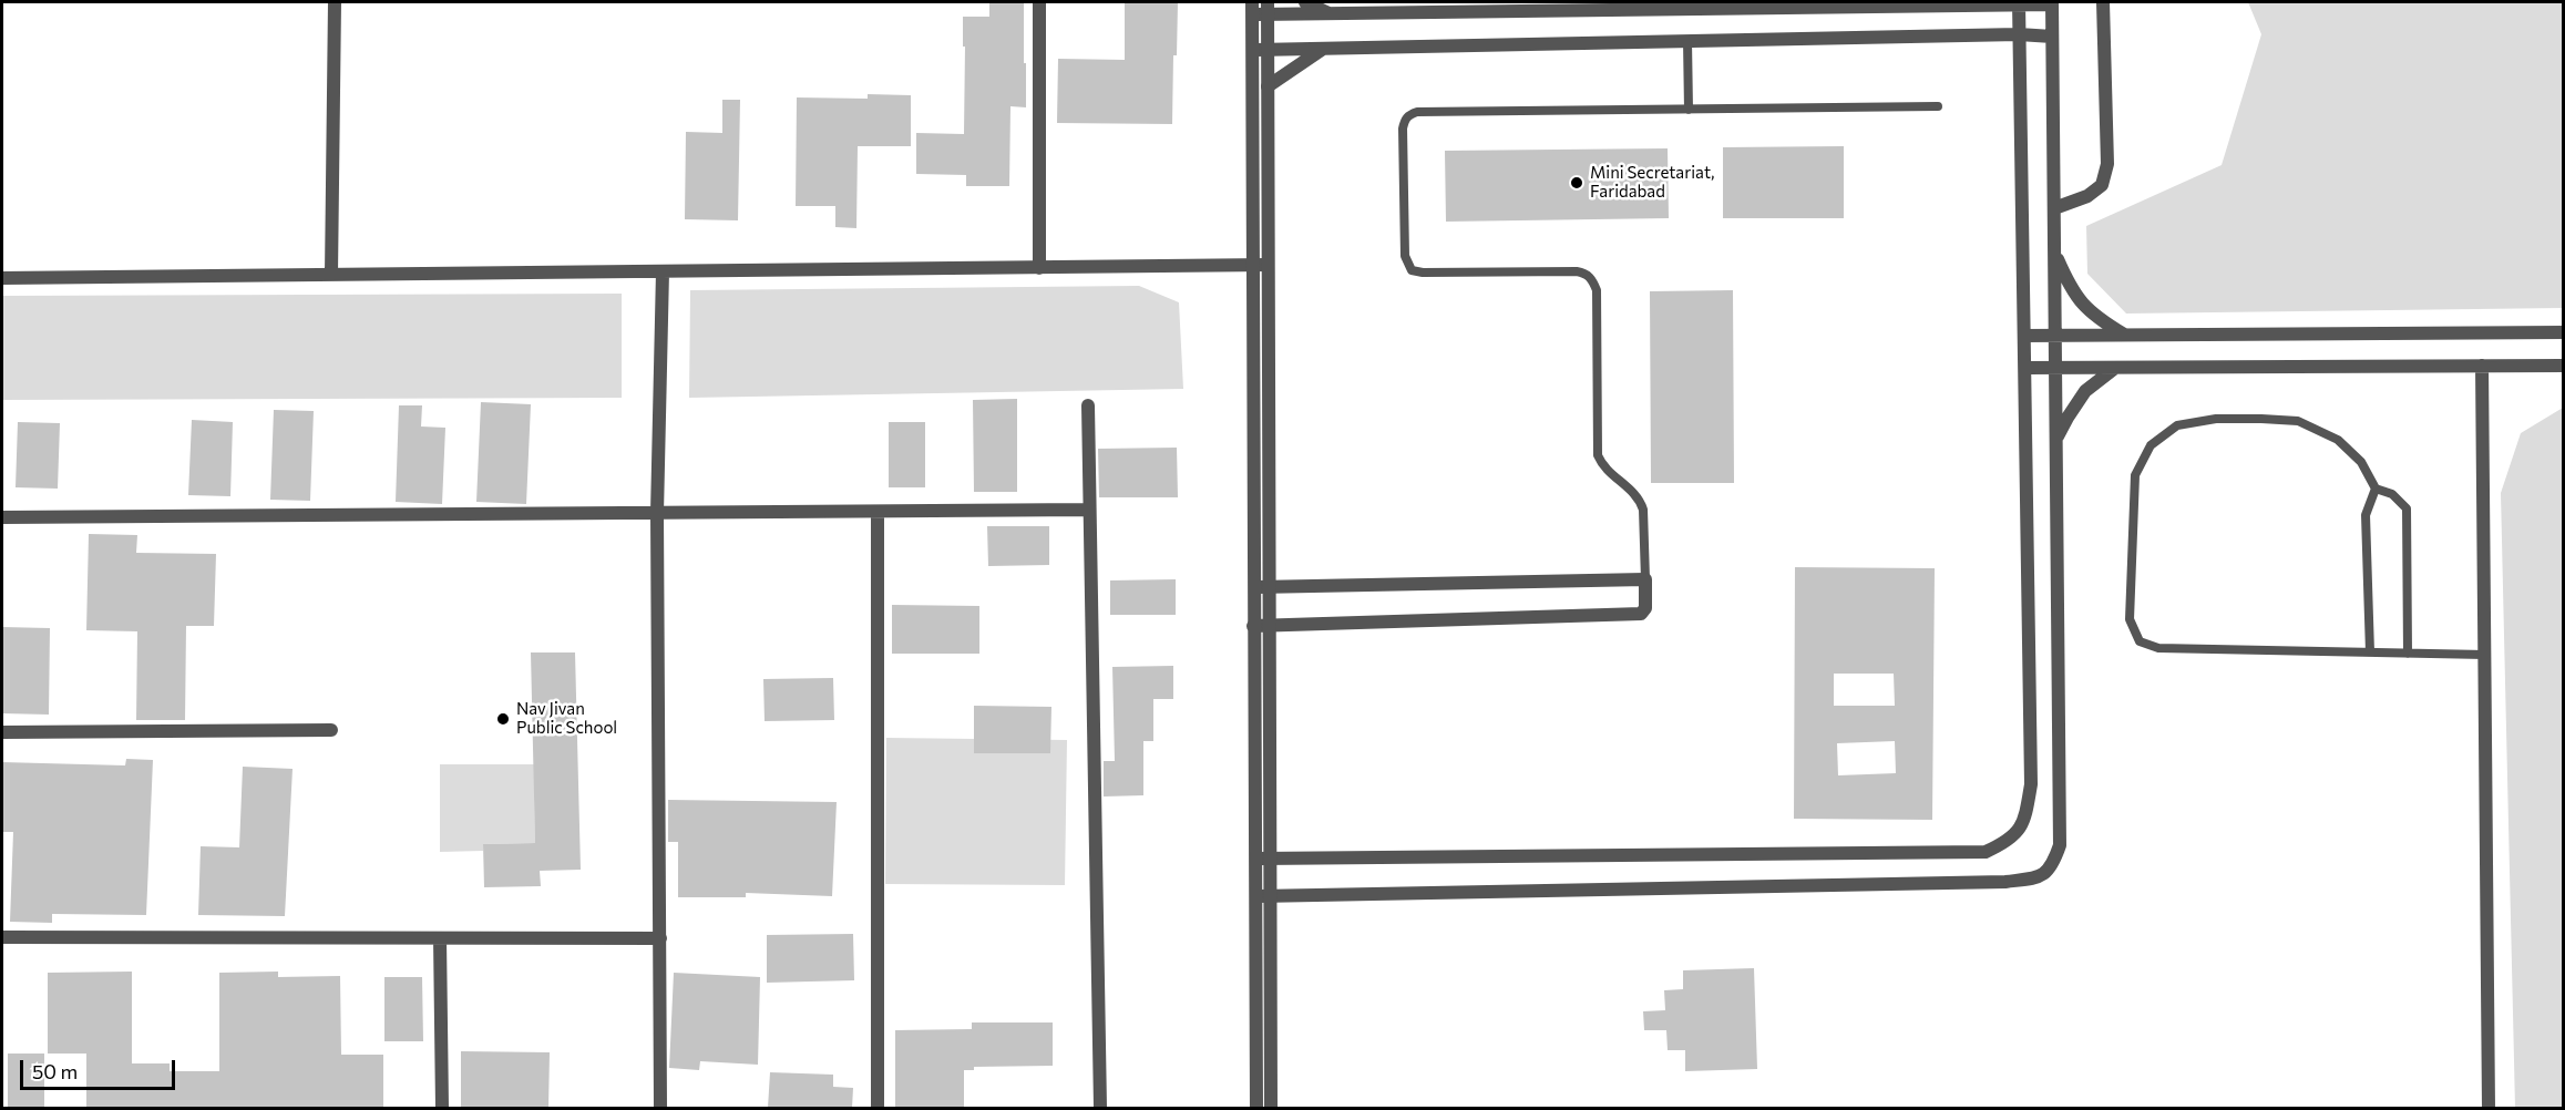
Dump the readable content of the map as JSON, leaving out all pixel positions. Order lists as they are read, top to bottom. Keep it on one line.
{"places":["Mini Secretariat, Faridabad","Nav Jivan Public School"],"scale_bar":"50 m"}
